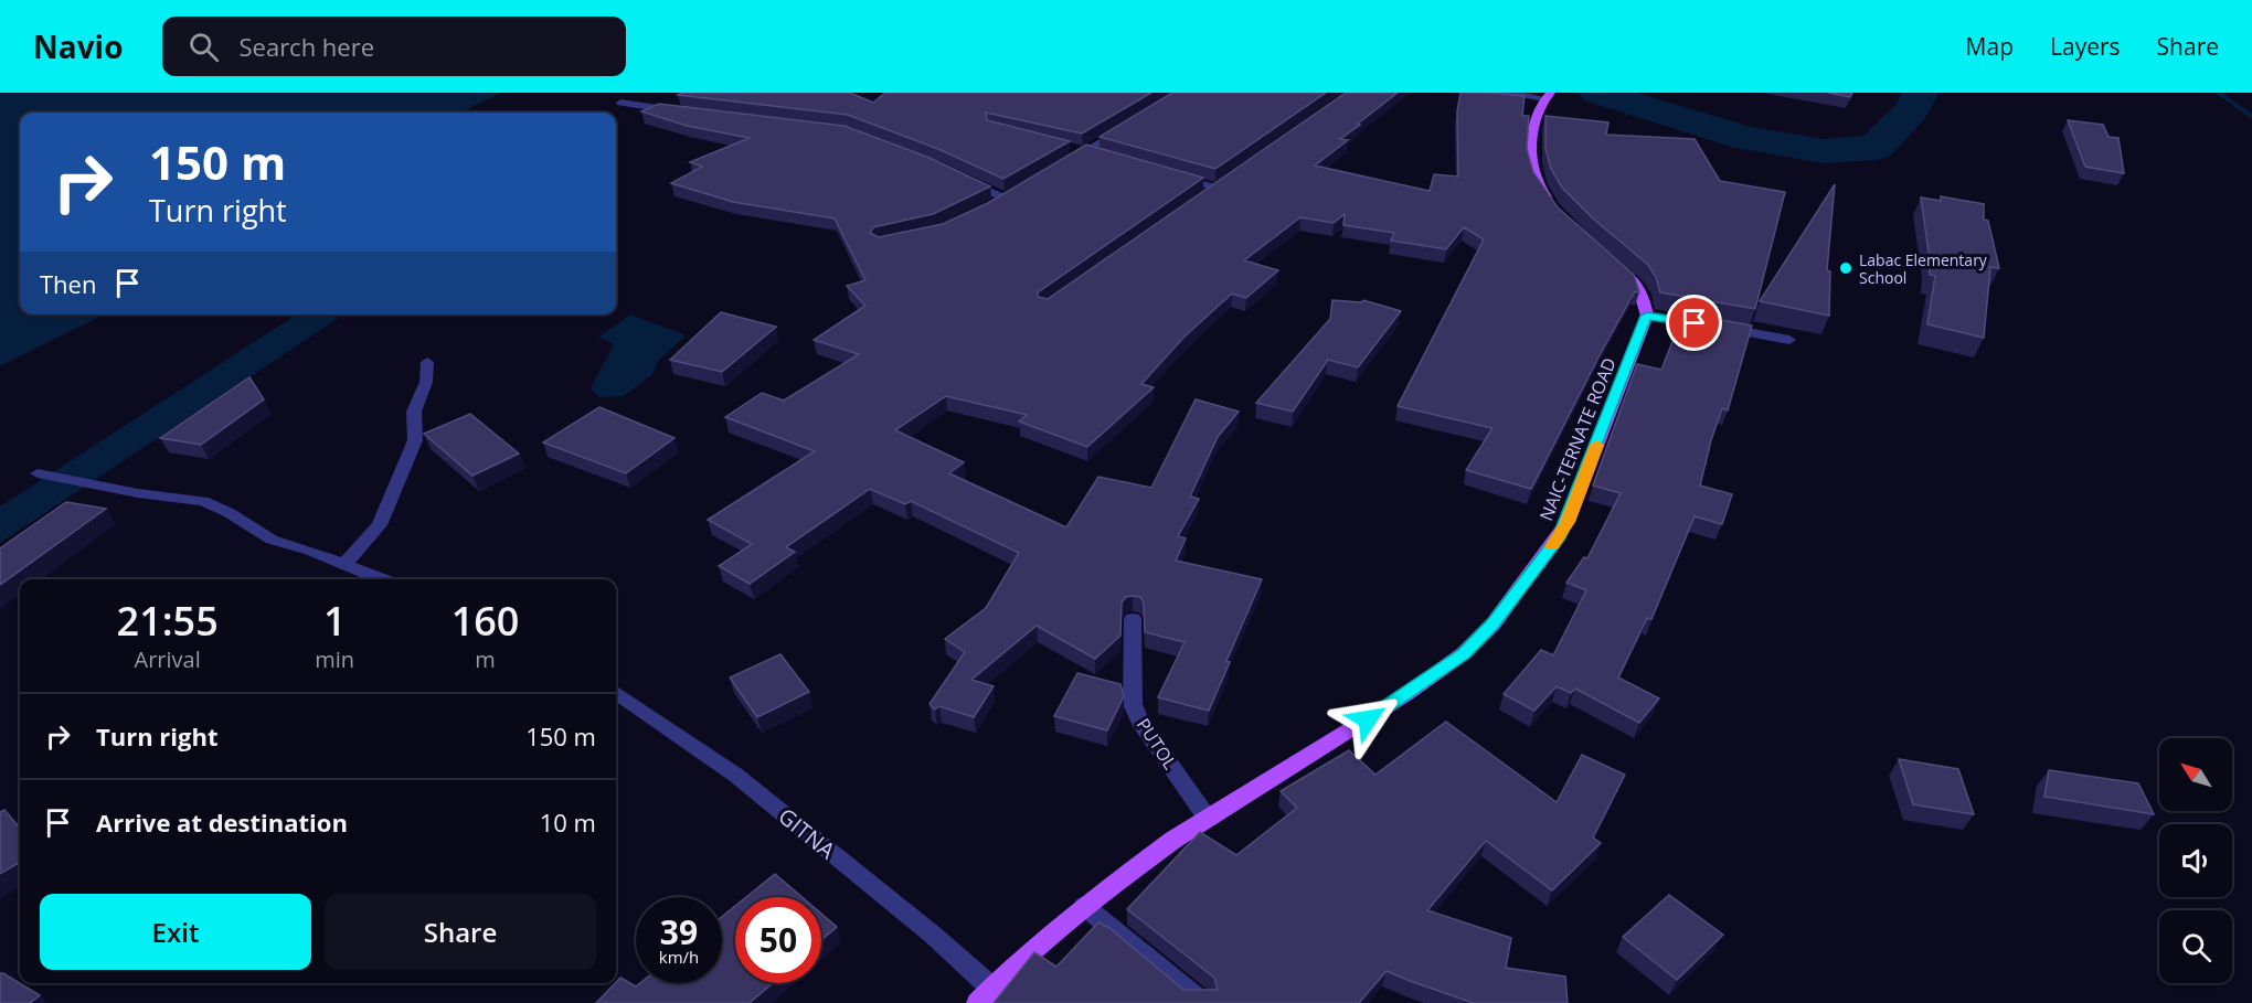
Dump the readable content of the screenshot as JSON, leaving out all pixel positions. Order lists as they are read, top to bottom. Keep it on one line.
{"streets":{"main road":["NAIC-TERNATE ROAD"],"street":["PUTOL","GITNA"]},"crossings":[["NAIC-TERNATE ROAD","PUTOL"],["NAIC-TERNATE ROAD","GITNA"]],"places":["Labac Elementary School"],"north":"top left","page":{"header":"Navio","search":"Search here","nav":["Map","Layers","Share"],"turn":["150 m","Turn right"],"then":"Then","eta":["21:55","Arrival","1","min","160","m"],"list":[{"name":"Turn right","value":"150 m"},{"name":"Arrive at destination","value":"10 m"}],"buttons":["Exit","Share"],"speed":"39 km/h","limit":"50"}}
